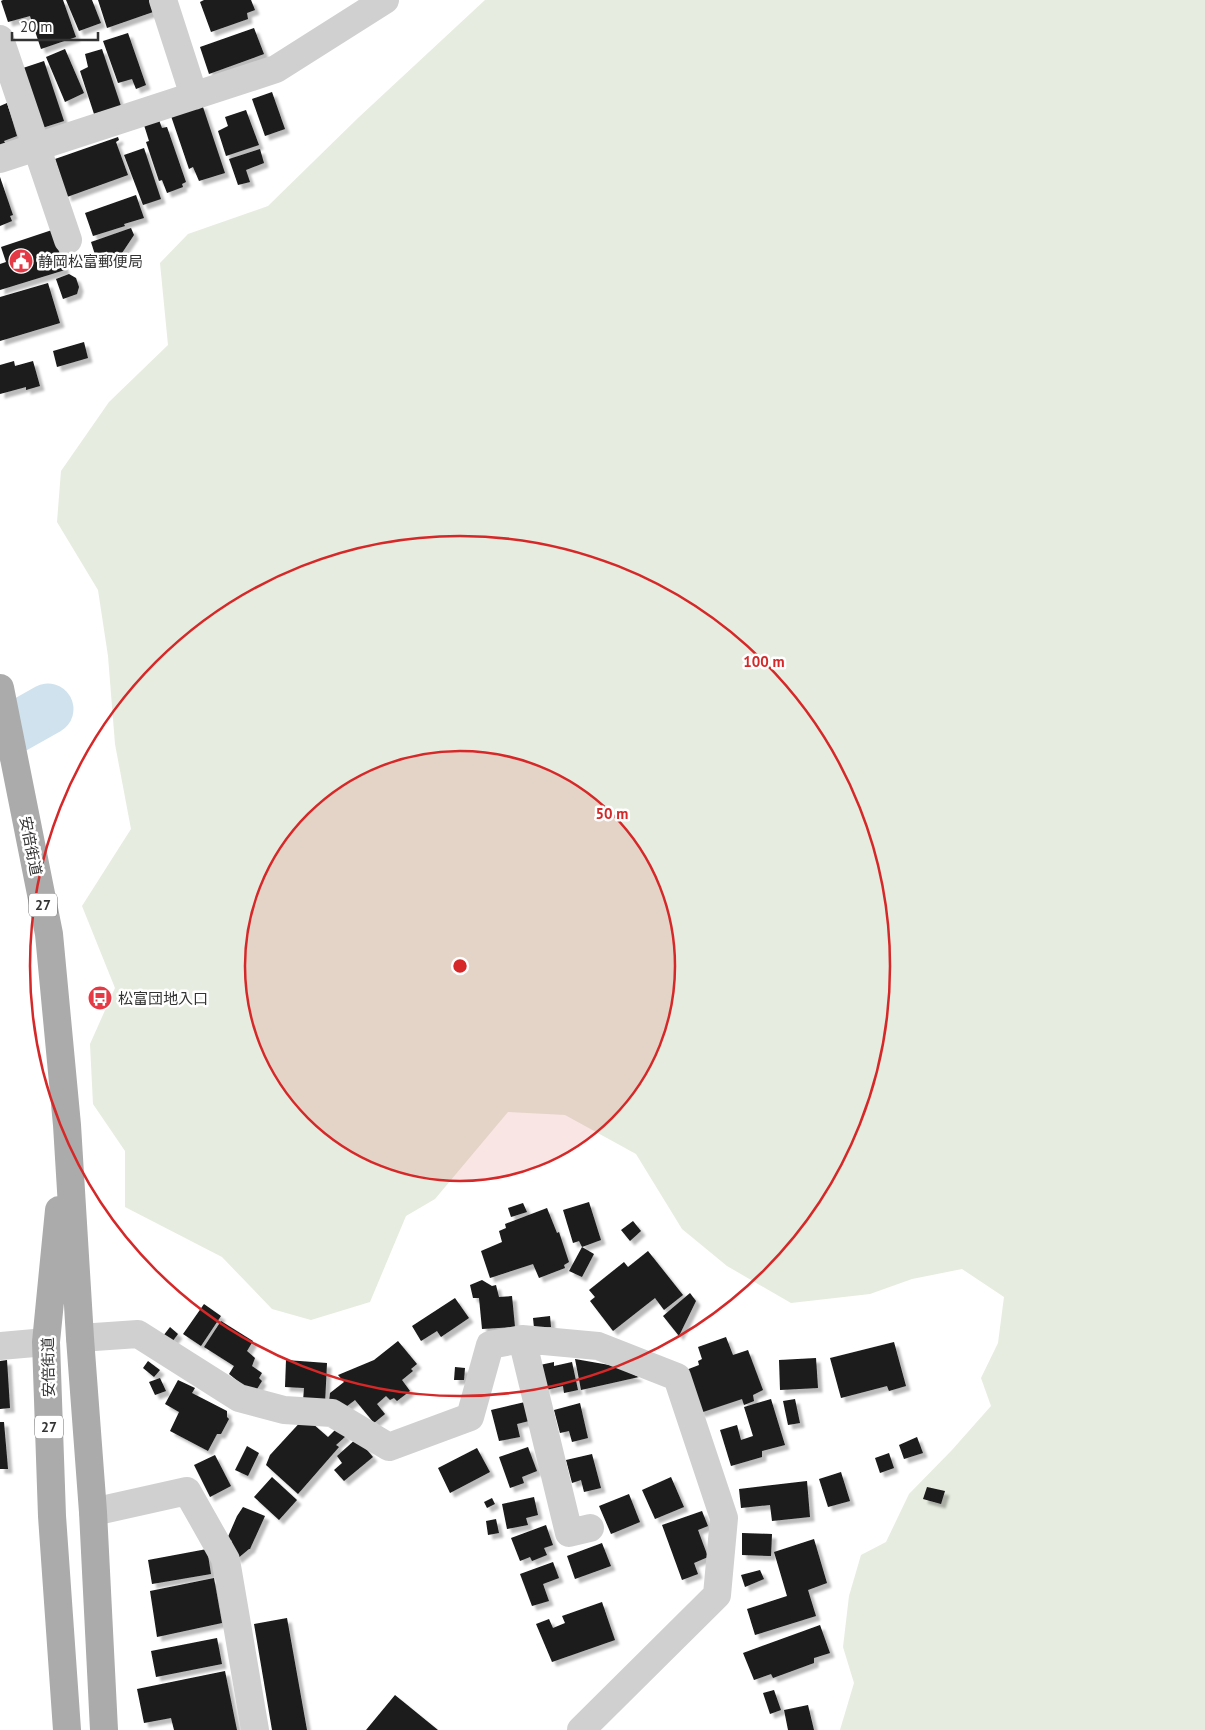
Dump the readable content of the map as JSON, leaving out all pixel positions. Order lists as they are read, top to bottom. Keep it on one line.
{"streets":{"main road":["安倍街道","27"]},"places":{"public building":["静岡松富郵便局"],"bus stop":["松富団地入口"]},"scale_bar":"20 m","rings":["100 m","50 m"]}
